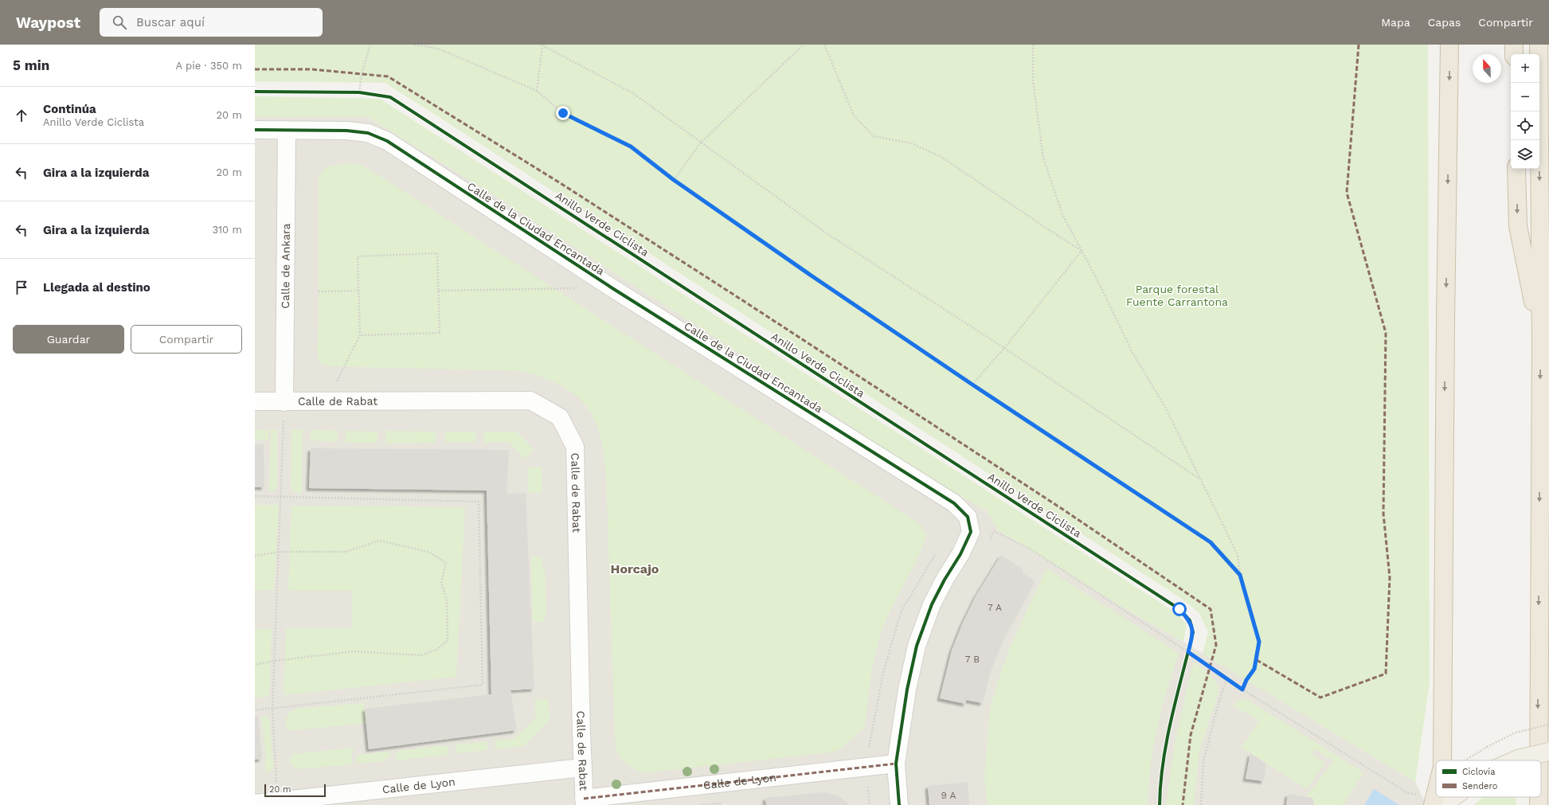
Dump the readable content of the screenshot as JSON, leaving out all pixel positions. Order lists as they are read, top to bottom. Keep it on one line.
{"streets":{"street":["Calle de la Ciudad Encantada","Calle de Ankara","Calle de Rabat","Calle de Lyon"],"cycle path":["Anillo Verde Ciclista"]},"crossings":[["Calle de la Ciudad Encantada","Calle de Ankara"],["Calle de la Ciudad Encantada","Calle de Lyon"],["Calle de Ankara","Calle de Rabat"],["Calle de Rabat","Calle de Lyon"]],"districts":["Horcajo"],"parks":["Parque forestal Fuente Carrantona"],"house_numbers":["7 A","7 B","9 A"],"legend":["Ciclovía","Sendero"],"scale_bar":"20 m","north":"top","page":{"header":"Waypost","search":"Buscar aquí","nav":["Mapa","Capas","Compartir"],"heading":["5 min","A pie · 350 m"],"map_buttons":["+","−"],"list":[["Continúa","Anillo Verde Ciclista","20 m"],["Gira a la izquierda","20 m"],["Gira a la izquierda","310 m"],"Llegada al destino"],"buttons":["Guardar","Compartir"],"scale":"20 m"}}
